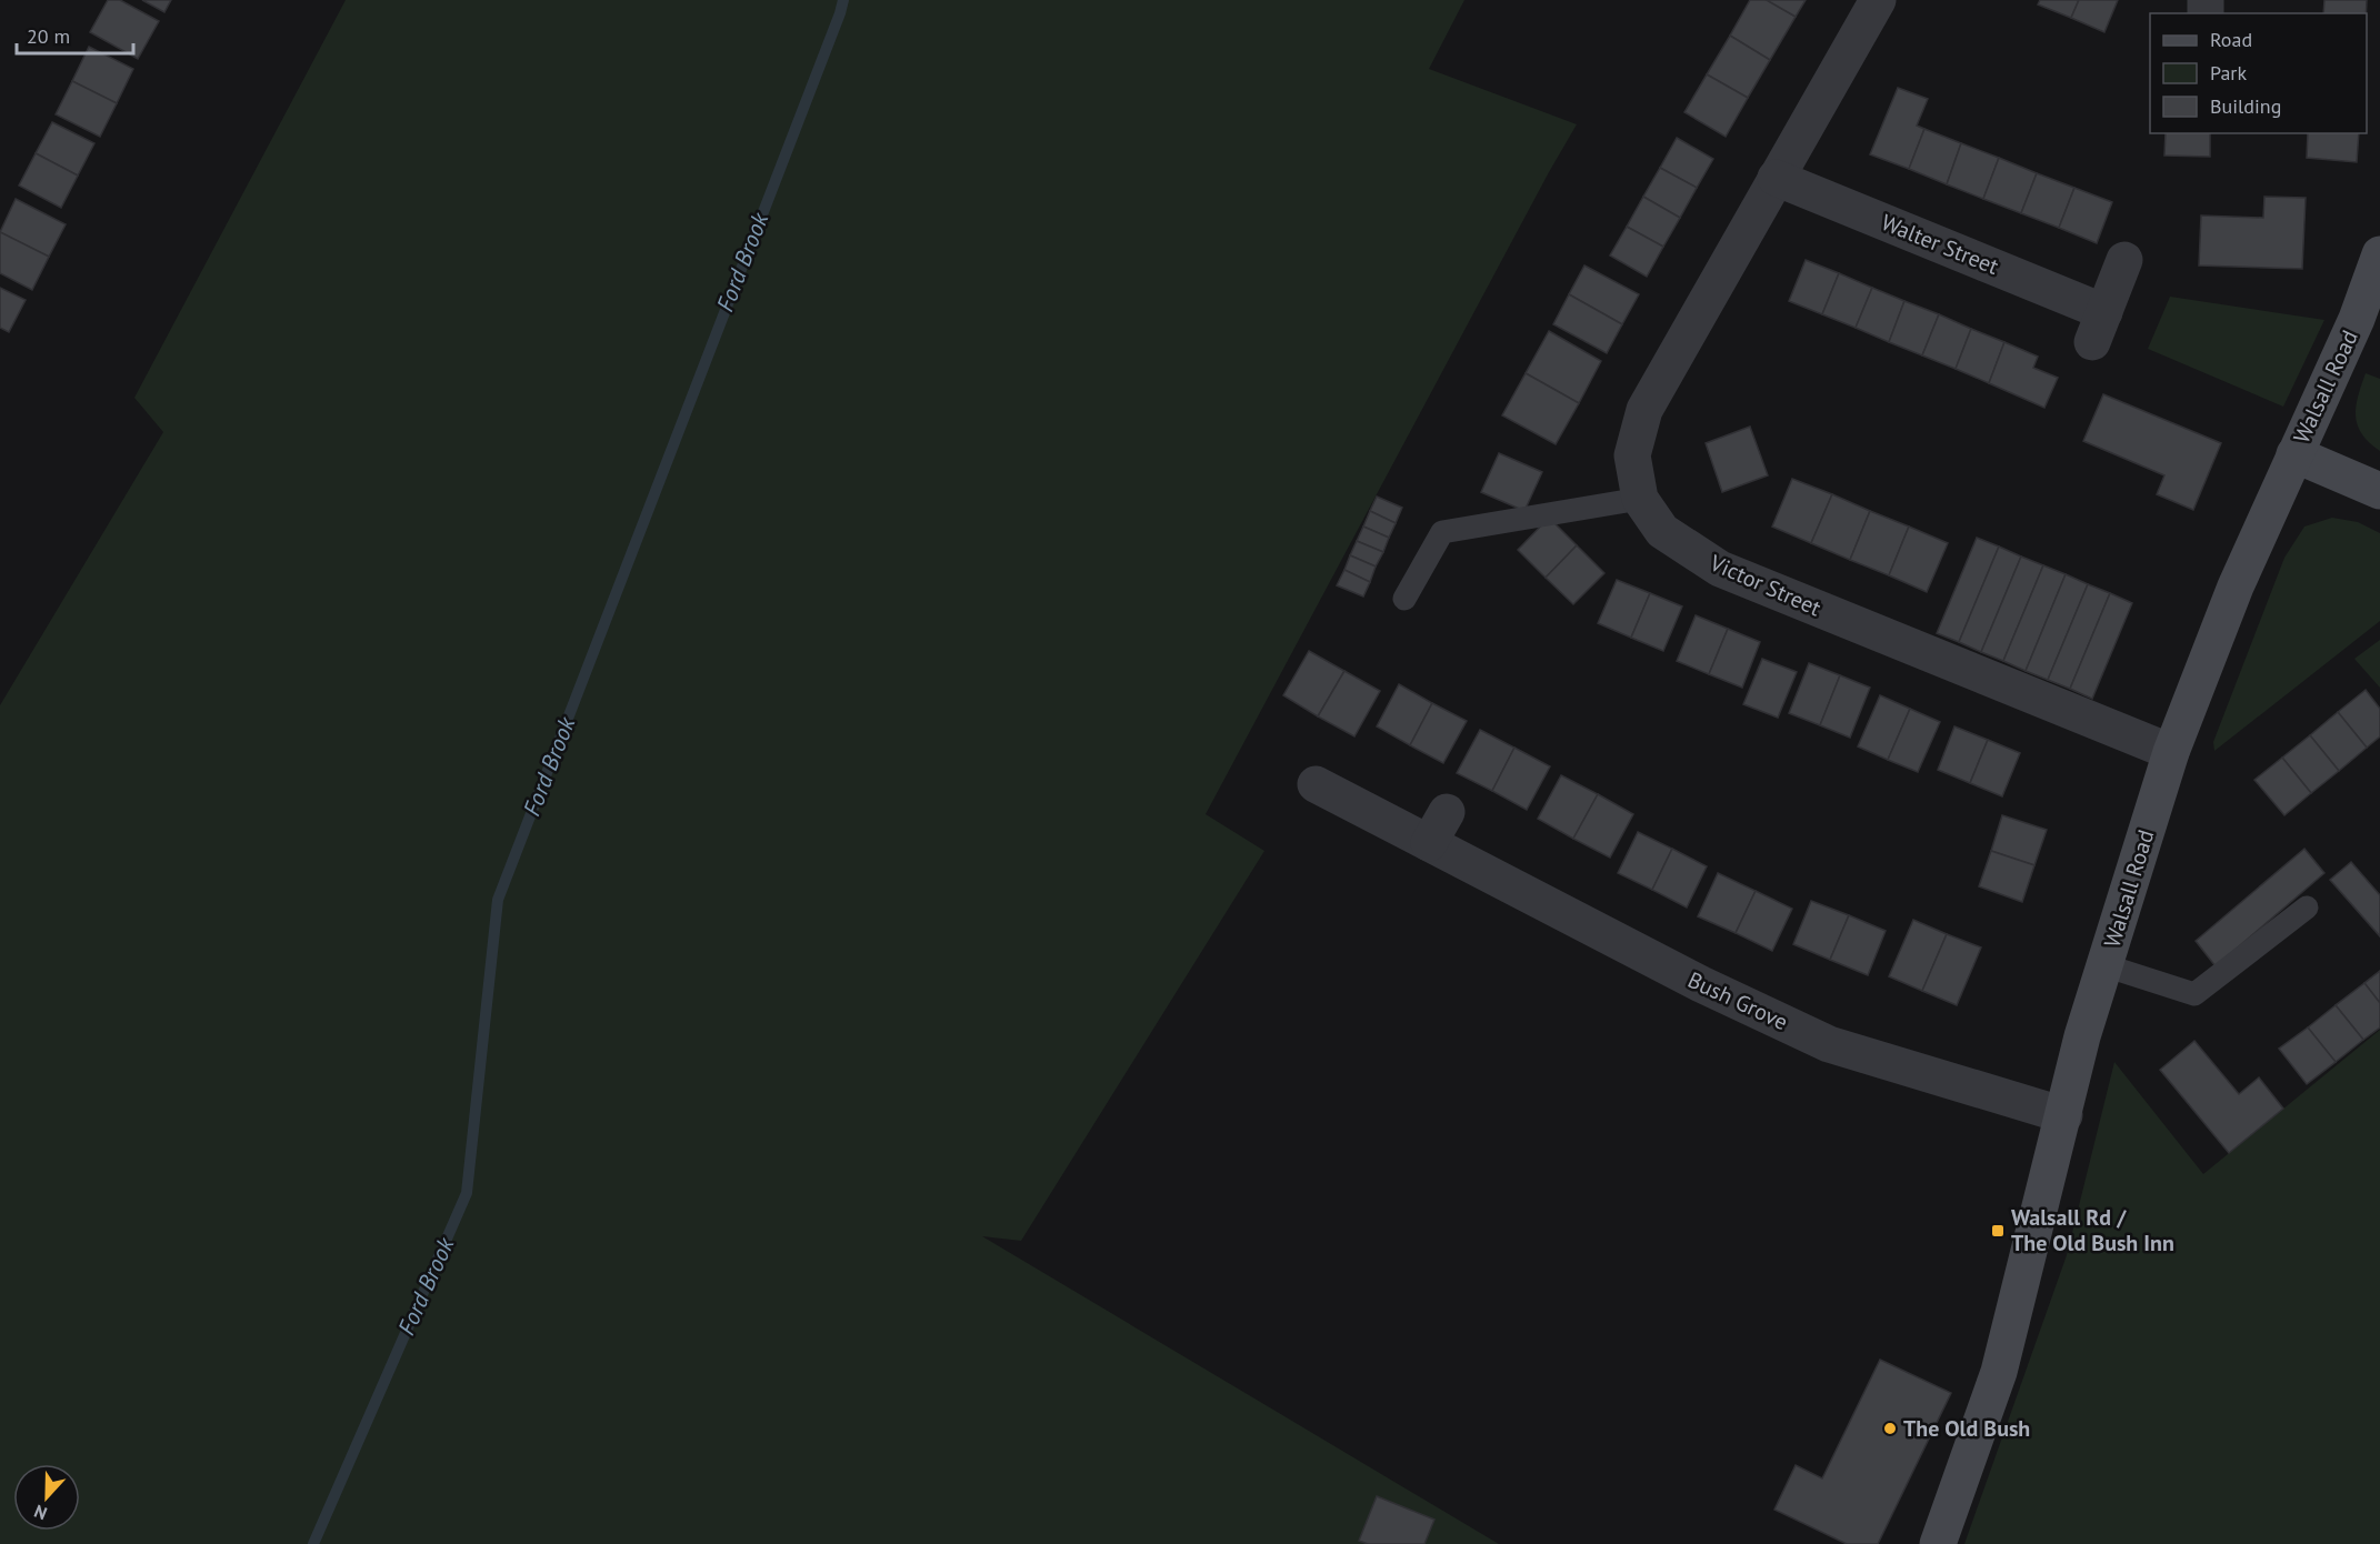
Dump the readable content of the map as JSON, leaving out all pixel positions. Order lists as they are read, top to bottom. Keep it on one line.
{"streets":{"main road":["Walsall Road"],"street":["Walter Street","Victor Street","Bush Grove"]},"crossings":[["Walter Street","Victor Street"],["Walsall Road","Victor Street"],["Walsall Road","Bush Grove"]],"water":["Ford Brook"],"places":{"transit":["Walsall Rd / The Old Bush Inn"],"other":["The Old Bush"]},"legend":["Road","Park","Building"],"scale_bar":"20 m","north":"bottom"}
